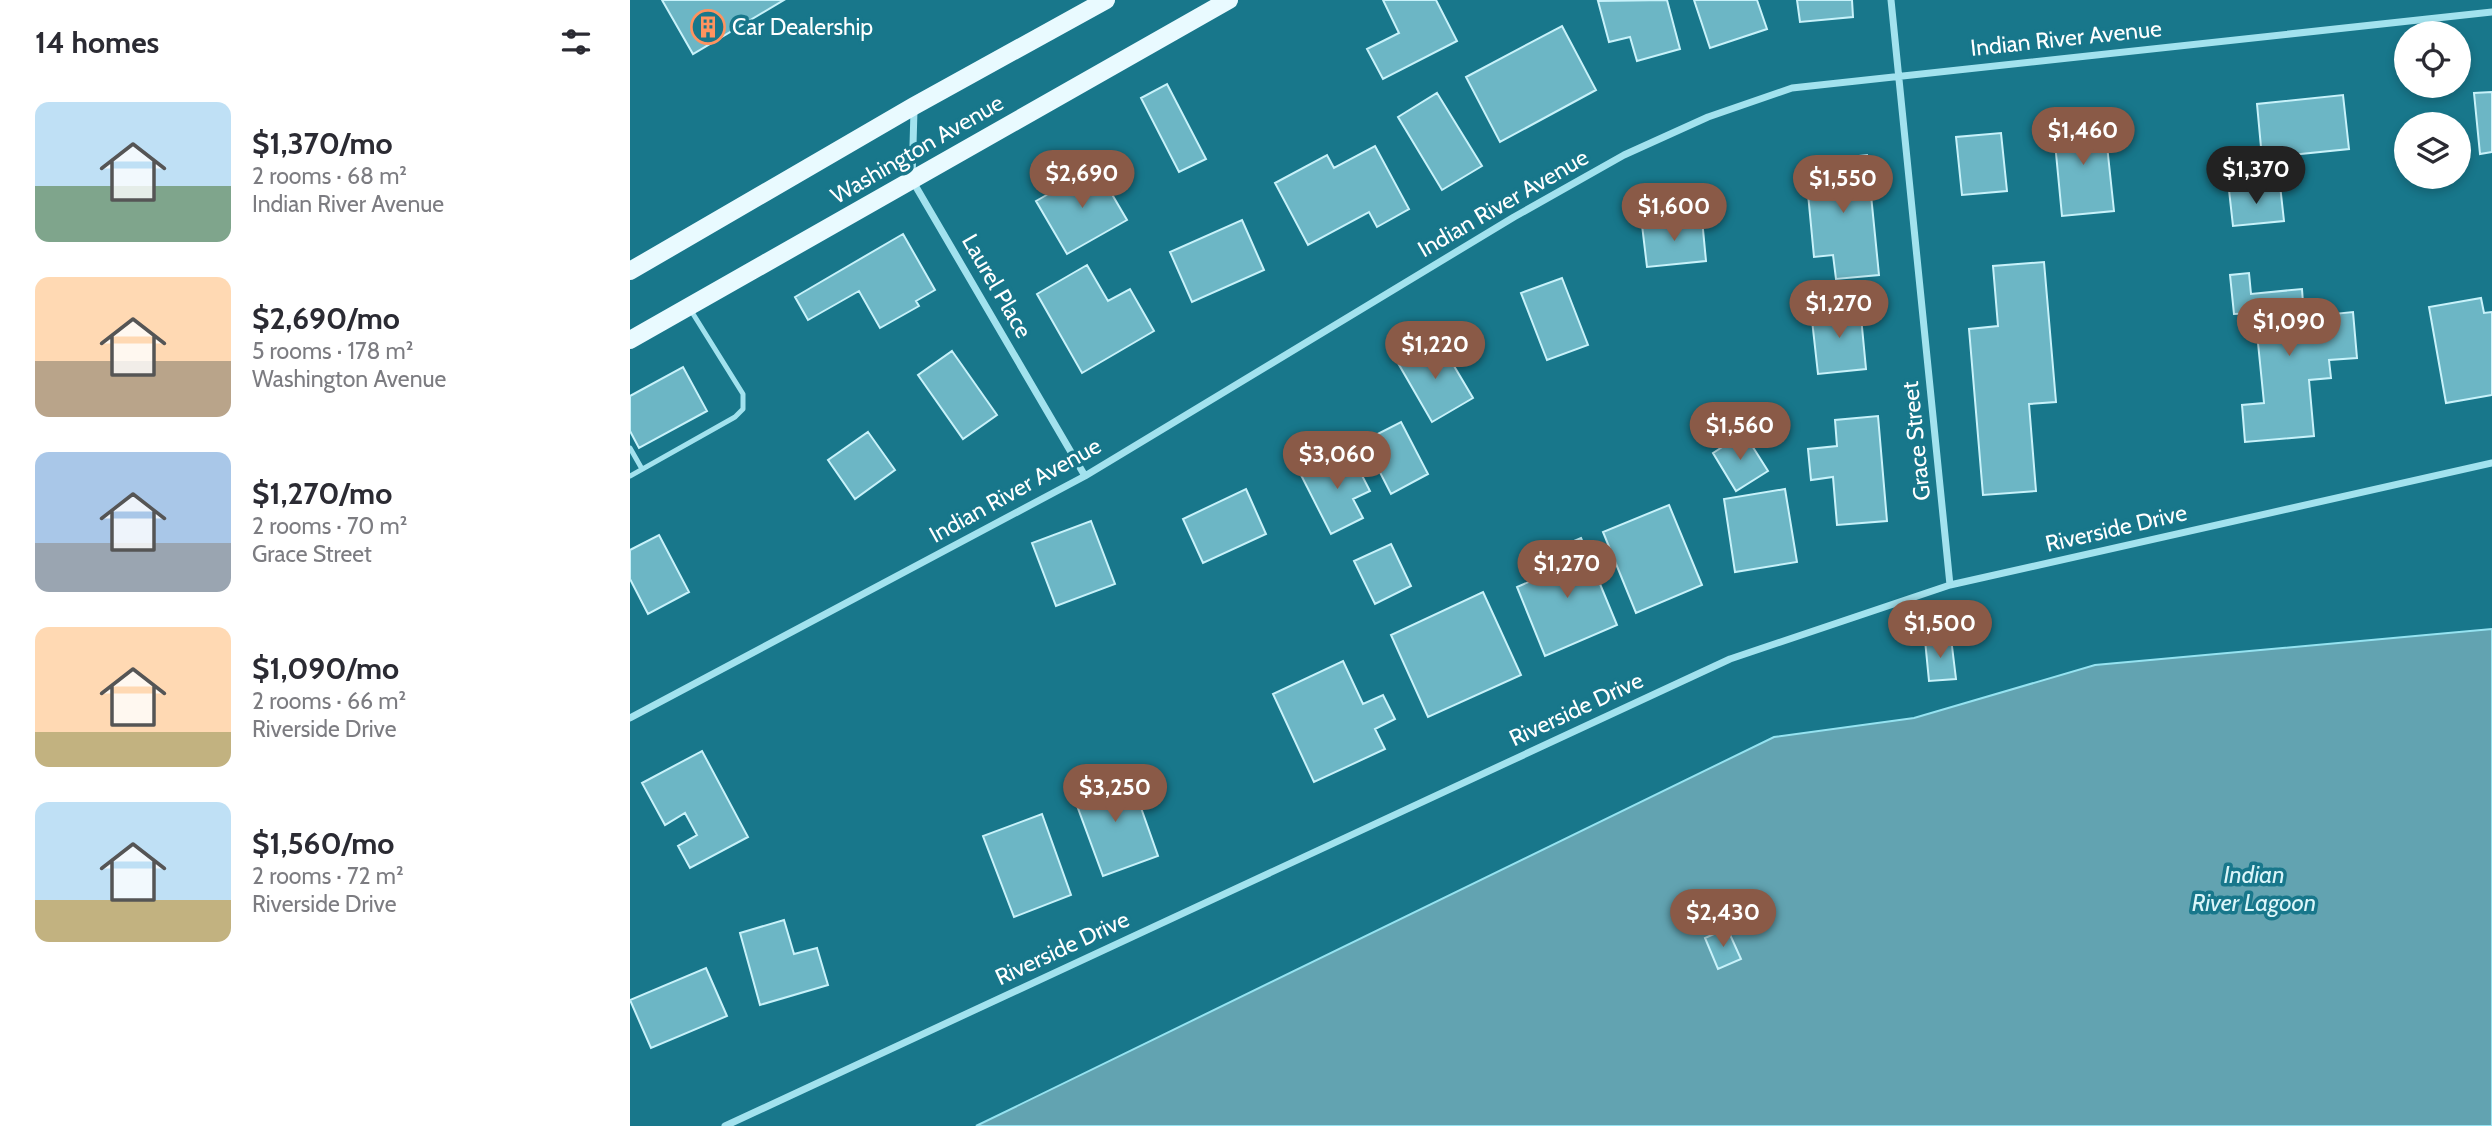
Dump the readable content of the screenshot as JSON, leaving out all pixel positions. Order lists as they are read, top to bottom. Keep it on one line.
{"streets":{"main road":["Washington Avenue"],"street":["Indian River Avenue","Laurel Place","Grace Street","Riverside Drive"]},"crossings":[["Indian River Avenue","Laurel Place"],["Indian River Avenue","Grace Street"],["Washington Avenue","Laurel Place"],["Grace Street","Riverside Drive"]],"water":["Indian River Lagoon"],"places":{"building":["Car Dealership"]},"page":{"heading":"14 homes","list":[{"name":"$1,370/mo","note":"2 rooms · 68 m² · Indian River Avenue"},{"name":"$2,690/mo","note":"5 rooms · 178 m² · Washington Avenue"},{"name":"$1,270/mo","note":"2 rooms · 70 m² · Grace Street"},{"name":"$1,090/mo","note":"2 rooms · 66 m² · Riverside Drive"},{"name":"$1,560/mo","note":"2 rooms · 72 m² · Riverside Drive"}],"price":["$1,460","$1,370","$2,690","$1,550","$1,600","$1,270","$1,090","$1,220","$1,560","$3,060","$1,270","$1,500","$3,250","$2,430"]}}
